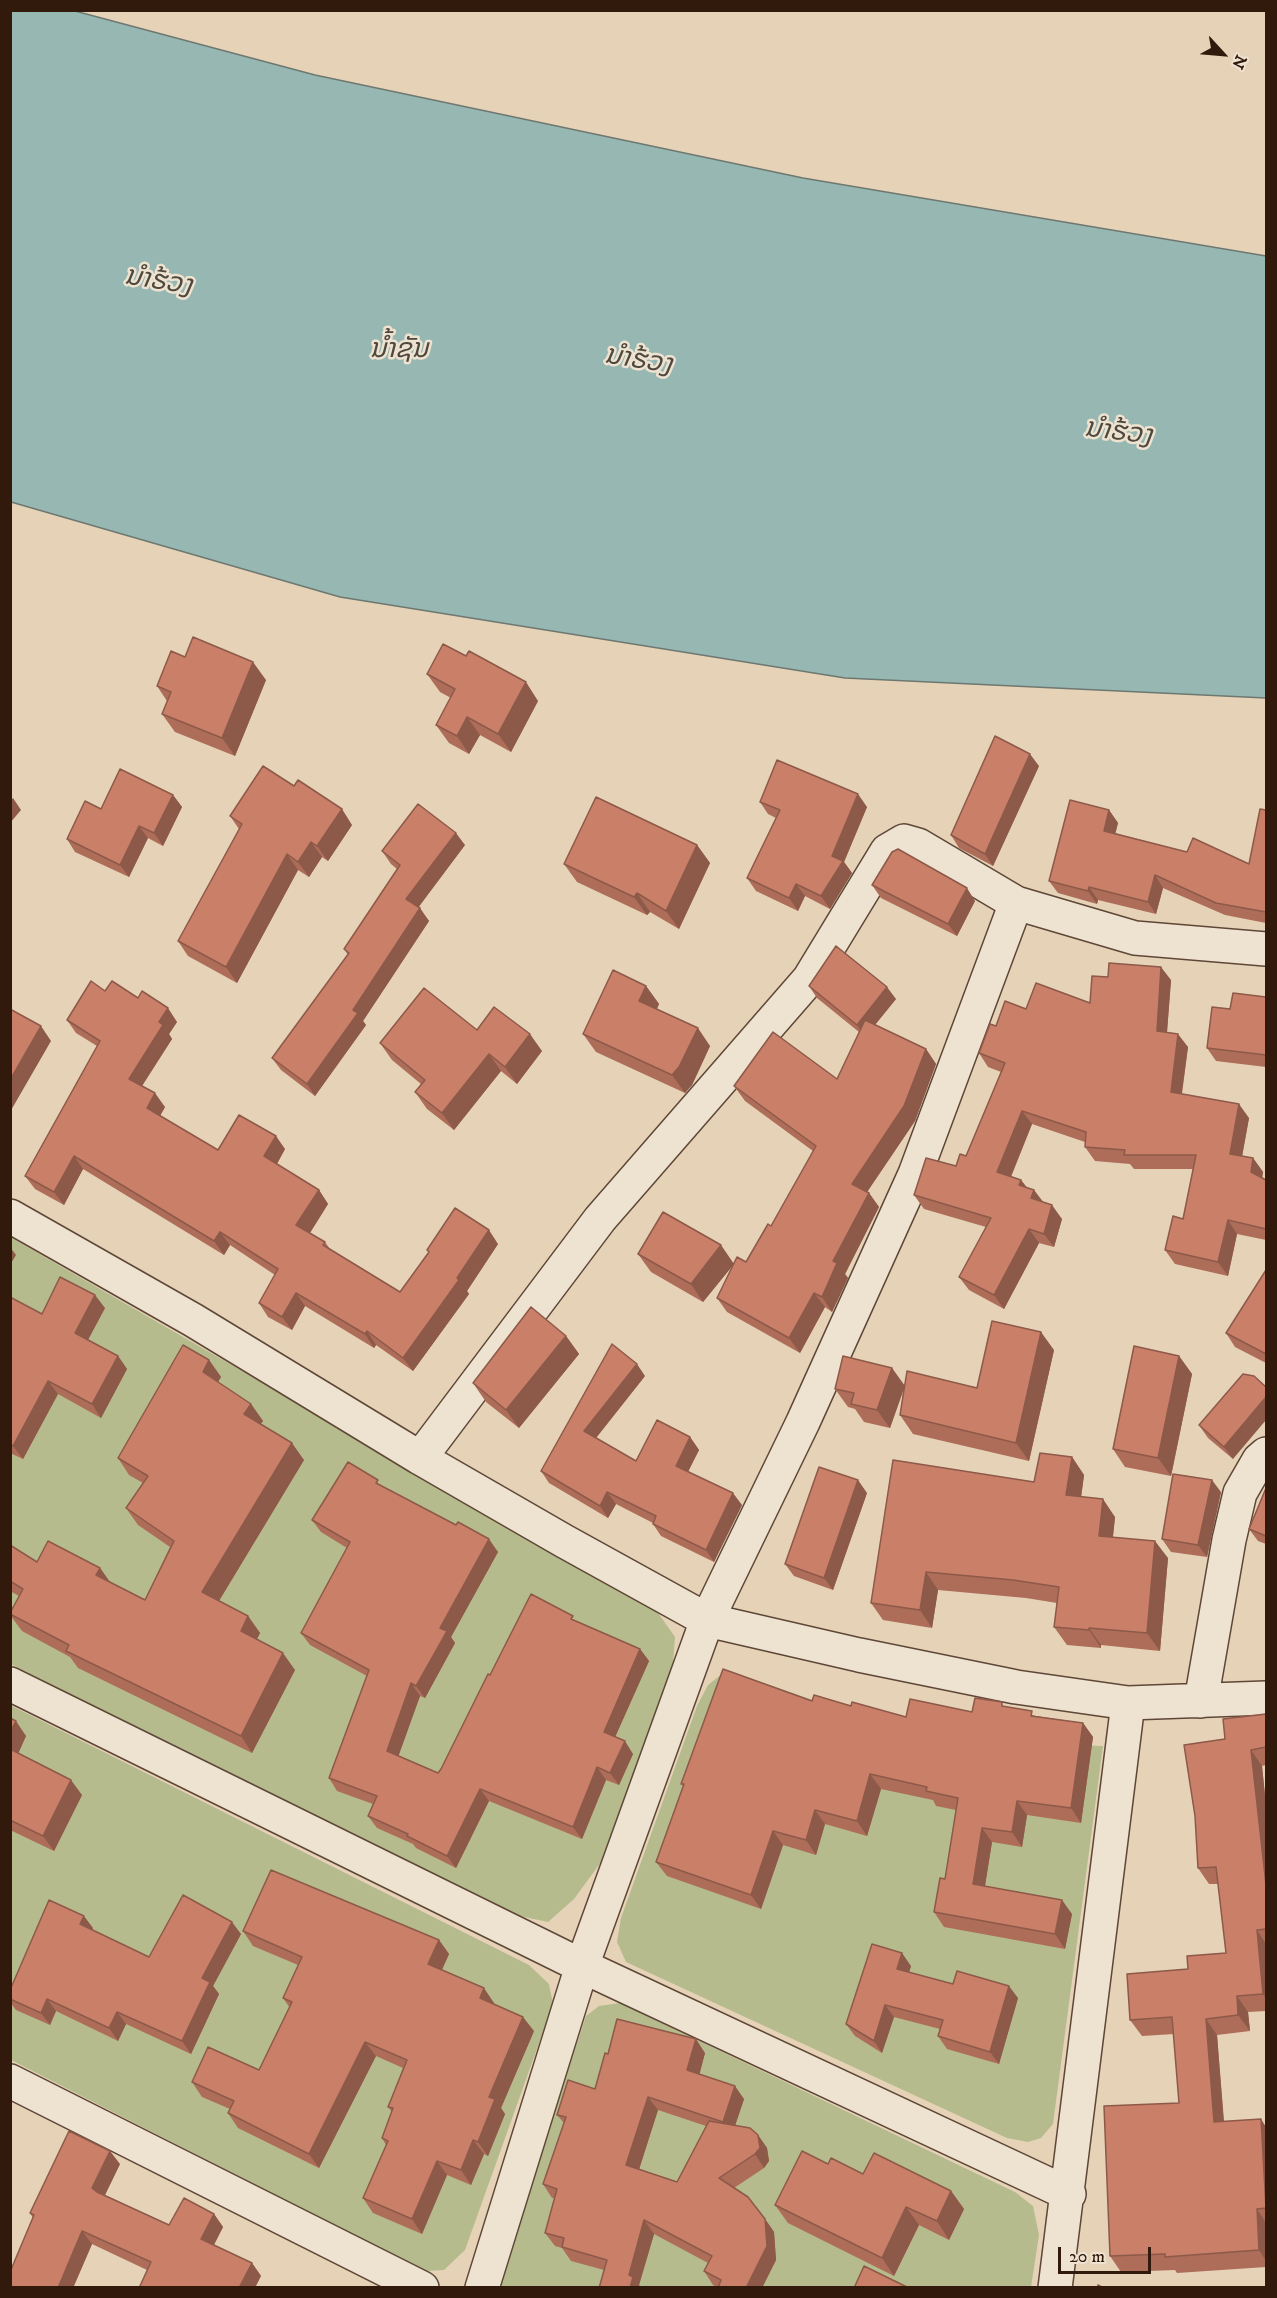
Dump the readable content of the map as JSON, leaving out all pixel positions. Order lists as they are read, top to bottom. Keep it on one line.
{"water":["ນຳ້ຮວງ","ນ້ຳຊັນ"],"scale_bar":"20 m","north":"bottom right"}
